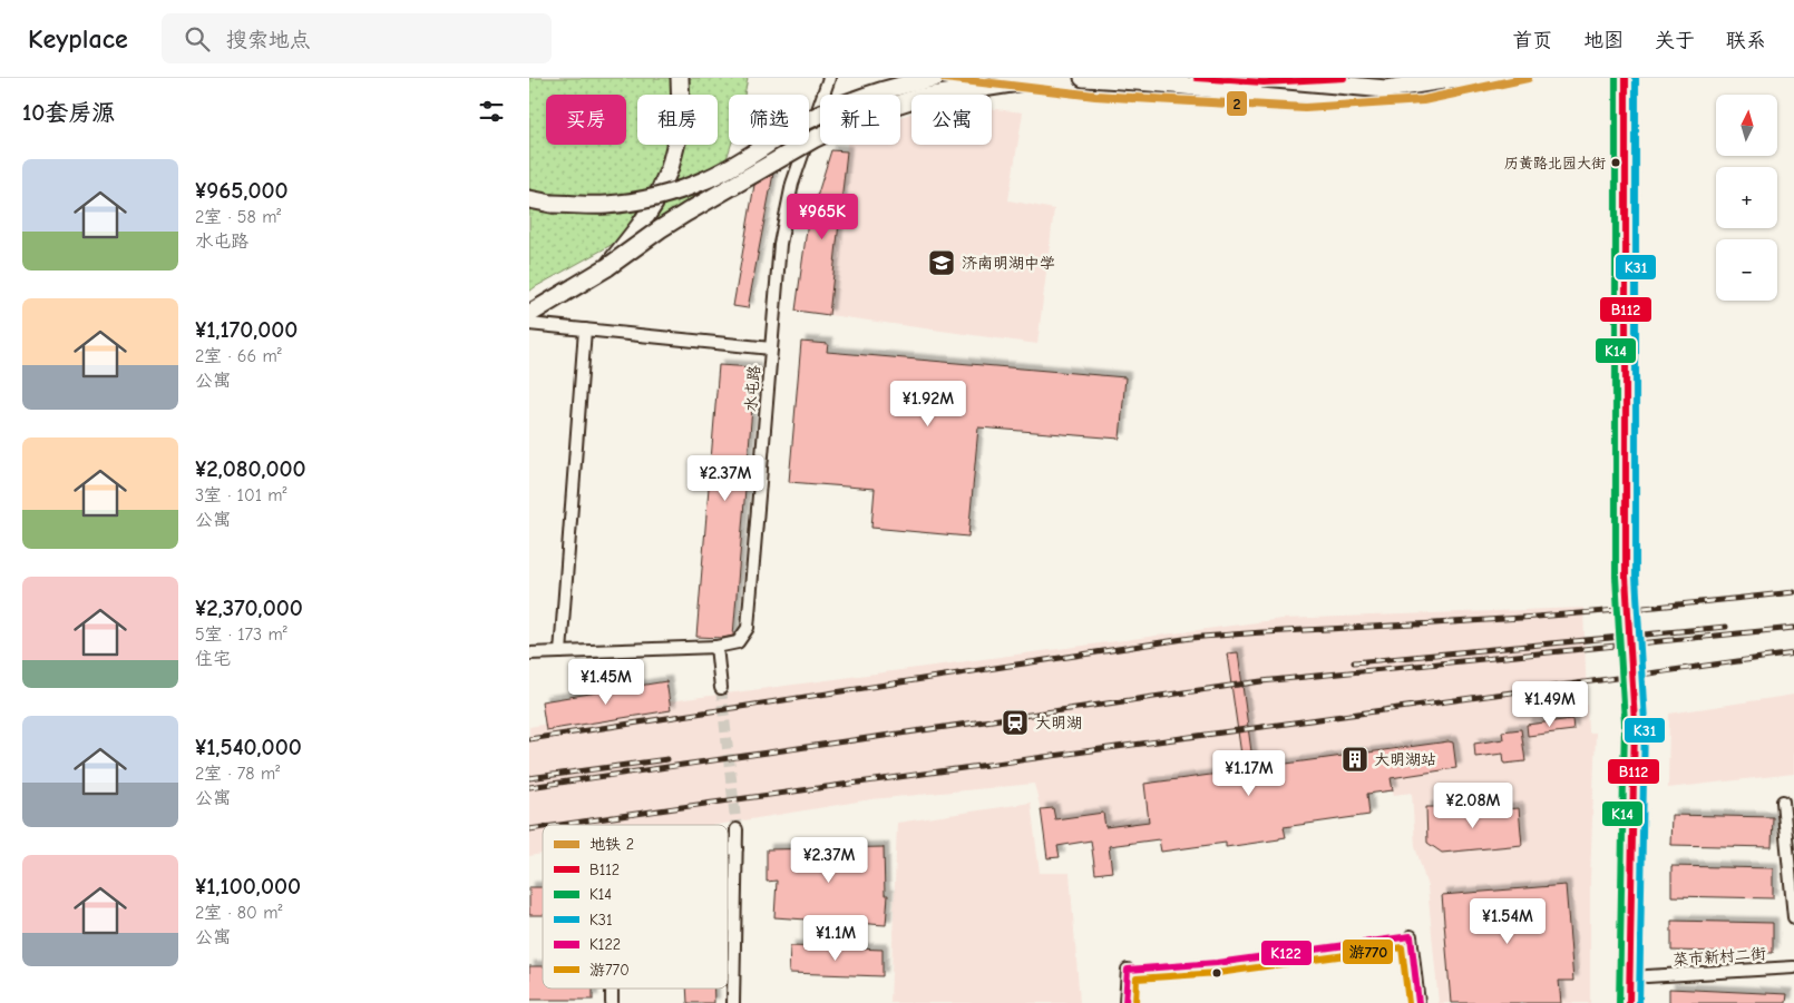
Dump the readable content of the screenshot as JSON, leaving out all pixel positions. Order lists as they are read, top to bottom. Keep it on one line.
{"streets":{"street":["水屯路","菜市新村二街"]},"places":{"other":["历黄路北园大街"],"school or university":["济南明湖中学"],"station":["大明湖"],"building":["大明湖站"]},"lines":["metro line 2","transit line B112","transit line K14","transit line K31","transit line K122","transit line 游770"],"legend":["地铁 2","B112","K14","K31","K122","游770"],"north":"top","page":{"header":"Keyplace","search":"搜索地点","nav":["首页","地图","关于","联系"],"heading":"10套房源","map_buttons":["+","−"],"chip":["买房","租房","筛选","新上","公寓"],"list":[{"name":"¥965,000","note":"2室 · 58 m² · 水屯路"},{"name":"¥1,170,000","note":"2室 · 66 m² · 公寓"},{"name":"¥2,080,000","note":"3室 · 101 m² · 公寓"},{"name":"¥2,370,000","note":"5室 · 173 m² · 住宅"},{"name":"¥1,540,000","note":"2室 · 78 m² · 公寓"},{"name":"¥1,100,000","note":"2室 · 80 m² · 公寓"}],"price":["¥965K","¥1.92M","¥2.37M","¥1.45M","¥1.49M","¥1.17M","¥2.08M","¥2.37M","¥1.54M","¥1.1M"]}}
